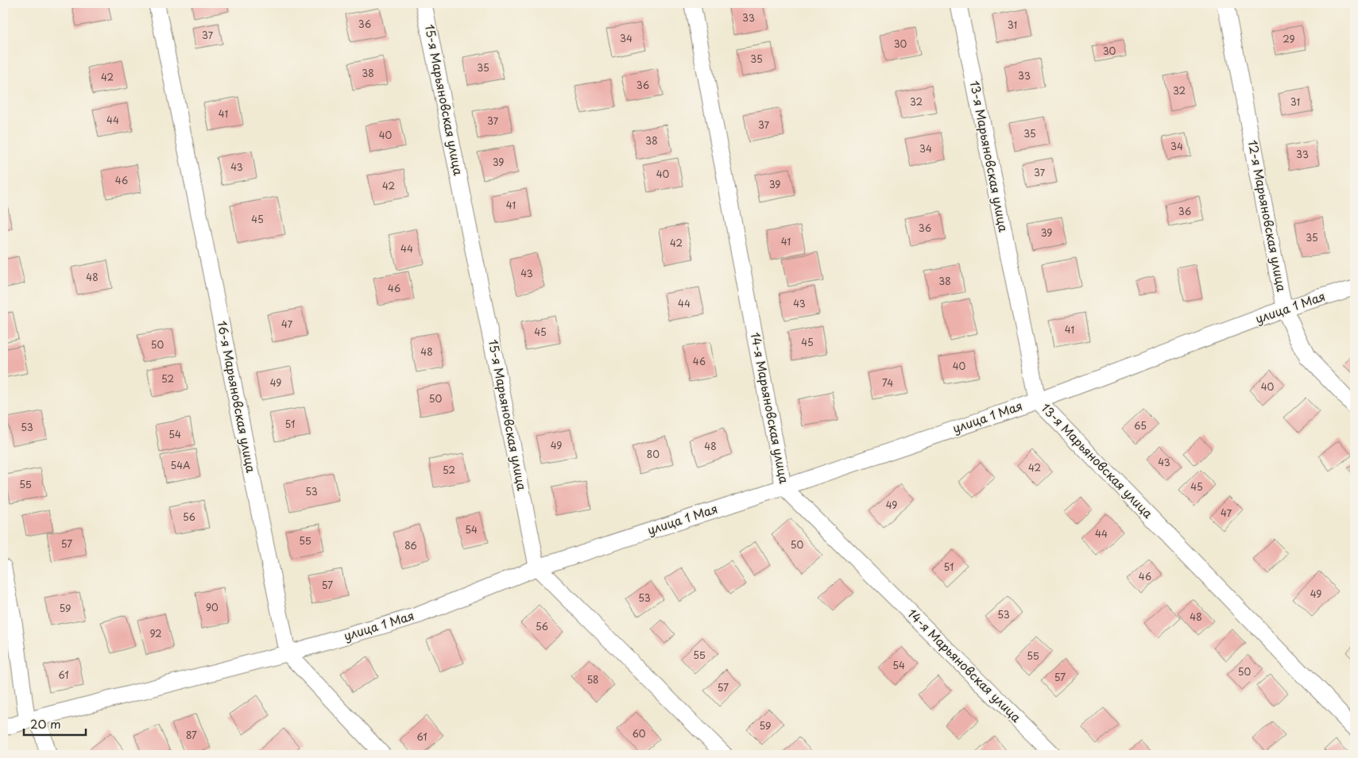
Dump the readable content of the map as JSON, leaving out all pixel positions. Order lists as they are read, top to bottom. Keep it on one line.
{"streets":{"street":["15-я Марьяновская улица","13-я Марьяновская улица","12-я Марьяновская улица","улица 1 Мая","16-я Марьяновская улица","14-я Марьяновская улица"]},"crossings":[["15-я Марьяновская улица","улица 1 Мая"],["13-я Марьяновская улица","улица 1 Мая"],["12-я Марьяновская улица","улица 1 Мая"],["улица 1 Мая","16-я Марьяновская улица"],["улица 1 Мая","14-я Марьяновская улица"]],"house_numbers":["33","36","31","37","34","29","30","30","35","35","38","33","42","36","32","32","31","41","44","37","37","35","40","38","34","34","33","39","43","37","40","46","39","42","41","36","45","36","39","35","41","42","44","43","48","38","46","44","43","47","41","45","45","50","48","46","40","52","49","74","40","50","51","65","53","54","49","48","80","43","54А","42","52","55","45","53","49","47","56","54","44","55","57","50","86","51","46","57","49","53","90","59","53","48","56","92","55","55","54","50","61","57","58","57","59","60","87","61"],"scale_bar":"20 m"}
